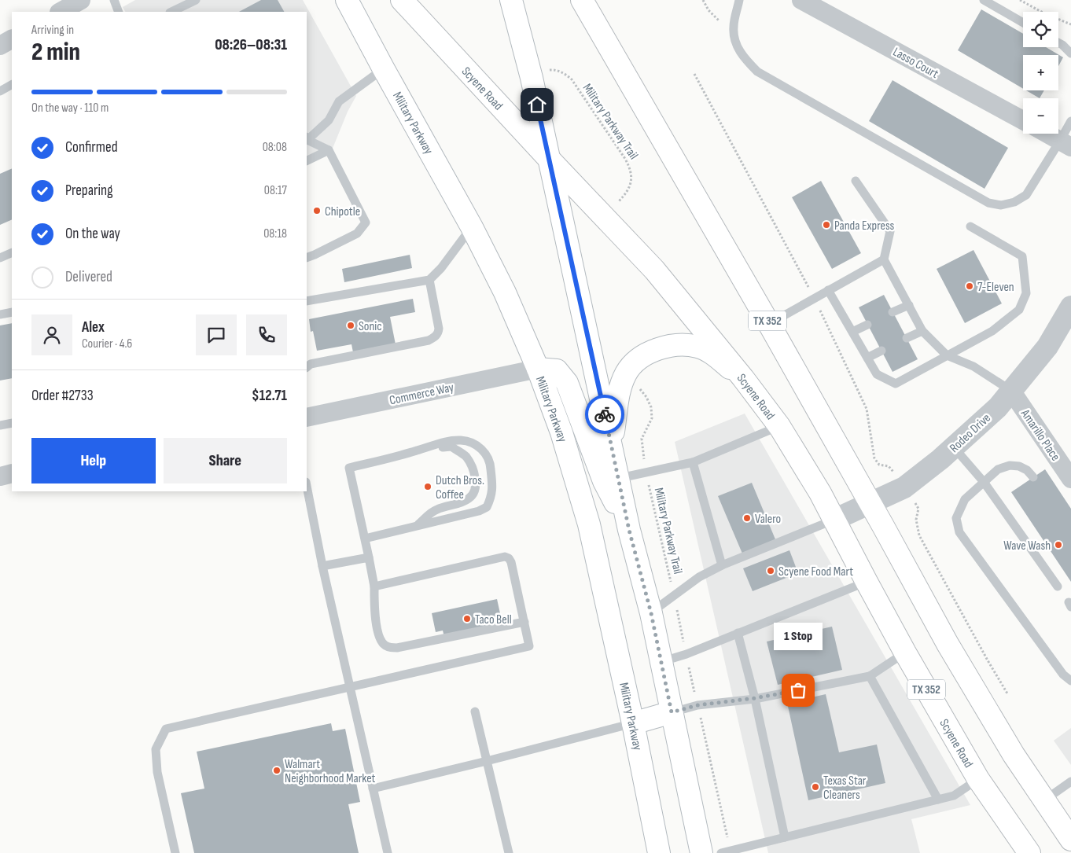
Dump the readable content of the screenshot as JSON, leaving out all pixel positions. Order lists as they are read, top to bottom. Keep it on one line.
{"streets":{"main road":["Scyene Road","Military Parkway","TX 352"],"street":["Lasso Court","Commerce Way","Rodeo Drive","Amarillo Place"],"path":["Military Parkway Trail"]},"crossings":[["Scyene Road","Rodeo Drive"],["Military Parkway","Commerce Way"],["TX 352","Rodeo Drive"],["Rodeo Drive","Amarillo Place"]],"places":["Chipotle","Panda Express","7-Eleven","Sonic","Dutch Bros. Coffee","Valero","Wave Wash","Scyene Food Mart","Taco Bell","1 Stop","Walmart Neighborhood Market","Texas Star Cleaners"],"page":{"map_buttons":["+","−"],"heading":["2 min","Arriving in","08:26–08:31"],"panel":["Alex","Courier · 4.6","Order #2733","$12.71"],"bar":"On the way · 110 m","list":[["Confirmed","08:08"],["Preparing","08:17"],["On the way","08:18"],"Delivered"],"buttons":["Help","Share"],"bubble":"1 Stop"}}
